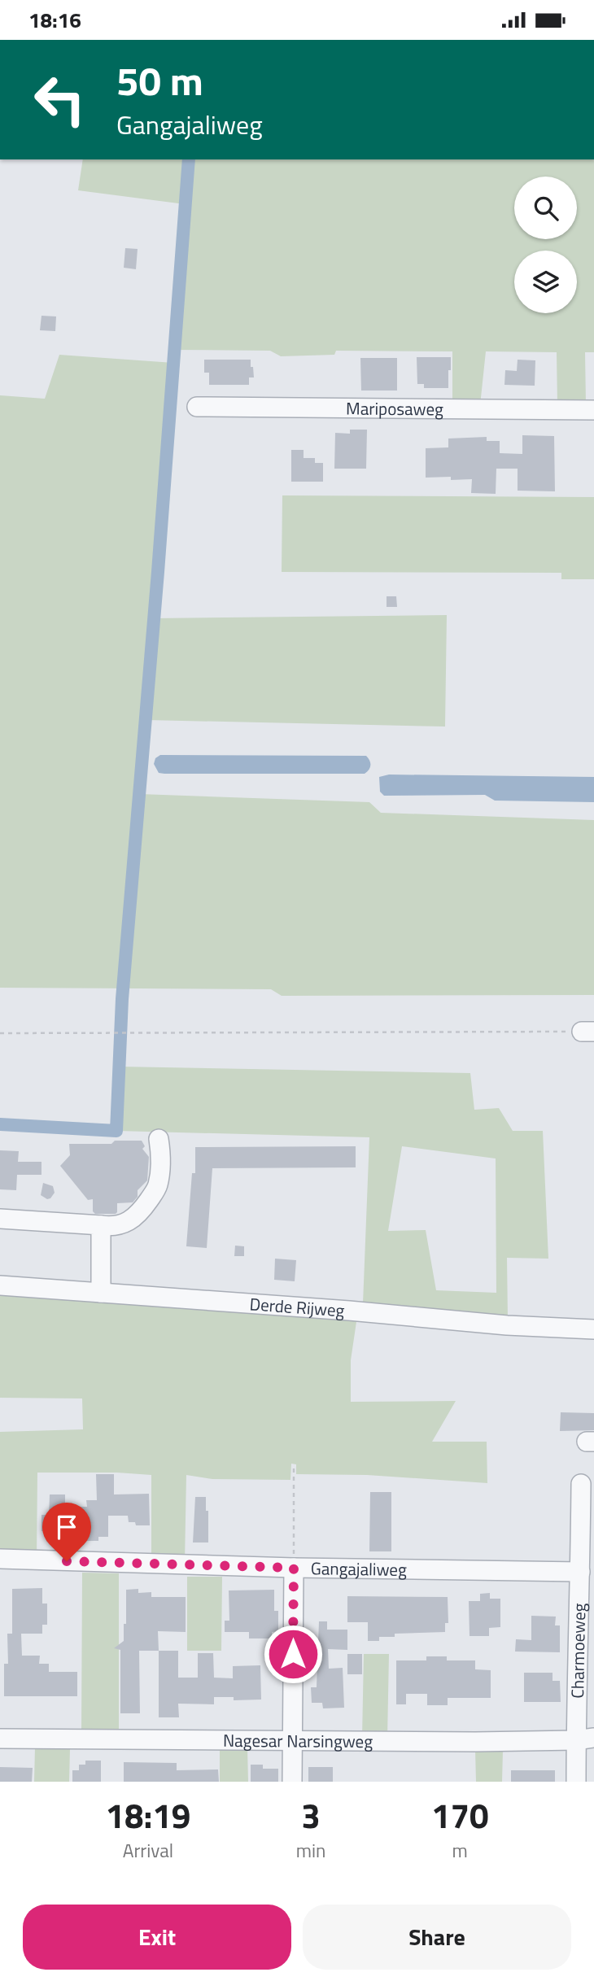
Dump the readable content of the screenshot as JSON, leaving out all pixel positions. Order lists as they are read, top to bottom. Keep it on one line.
{"streets":{"street":["Mariposaweg","Derde Rijweg","Gangajaliweg","Charmoeweg","Nagesar Narsingweg"]},"crossings":[["Gangajaliweg","Charmoeweg"],["Charmoeweg","Nagesar Narsingweg"]],"page":{"status":"18:16","turn":["50 m","Gangajaliweg"],"eta":["18:19","Arrival","3","min","170","m"],"buttons":["Exit","Share"]}}
